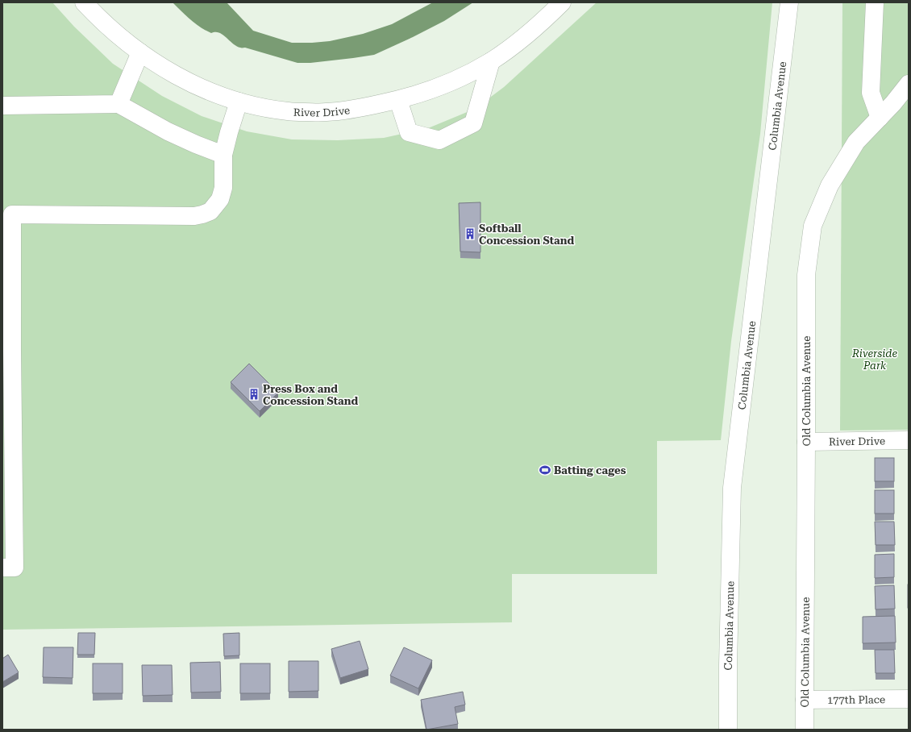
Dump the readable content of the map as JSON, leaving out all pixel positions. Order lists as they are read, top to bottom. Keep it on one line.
{"streets":{"street":["Columbia Avenue","River Drive","Old Columbia Avenue","177th Place"]},"crossings":[["River Drive","Old Columbia Avenue"],["Old Columbia Avenue","177th Place"]],"parks":["Riverside Park"],"places":{"building":["Softball Concession Stand","Press Box and Concession Stand"],"sports":["Batting cages"]}}
